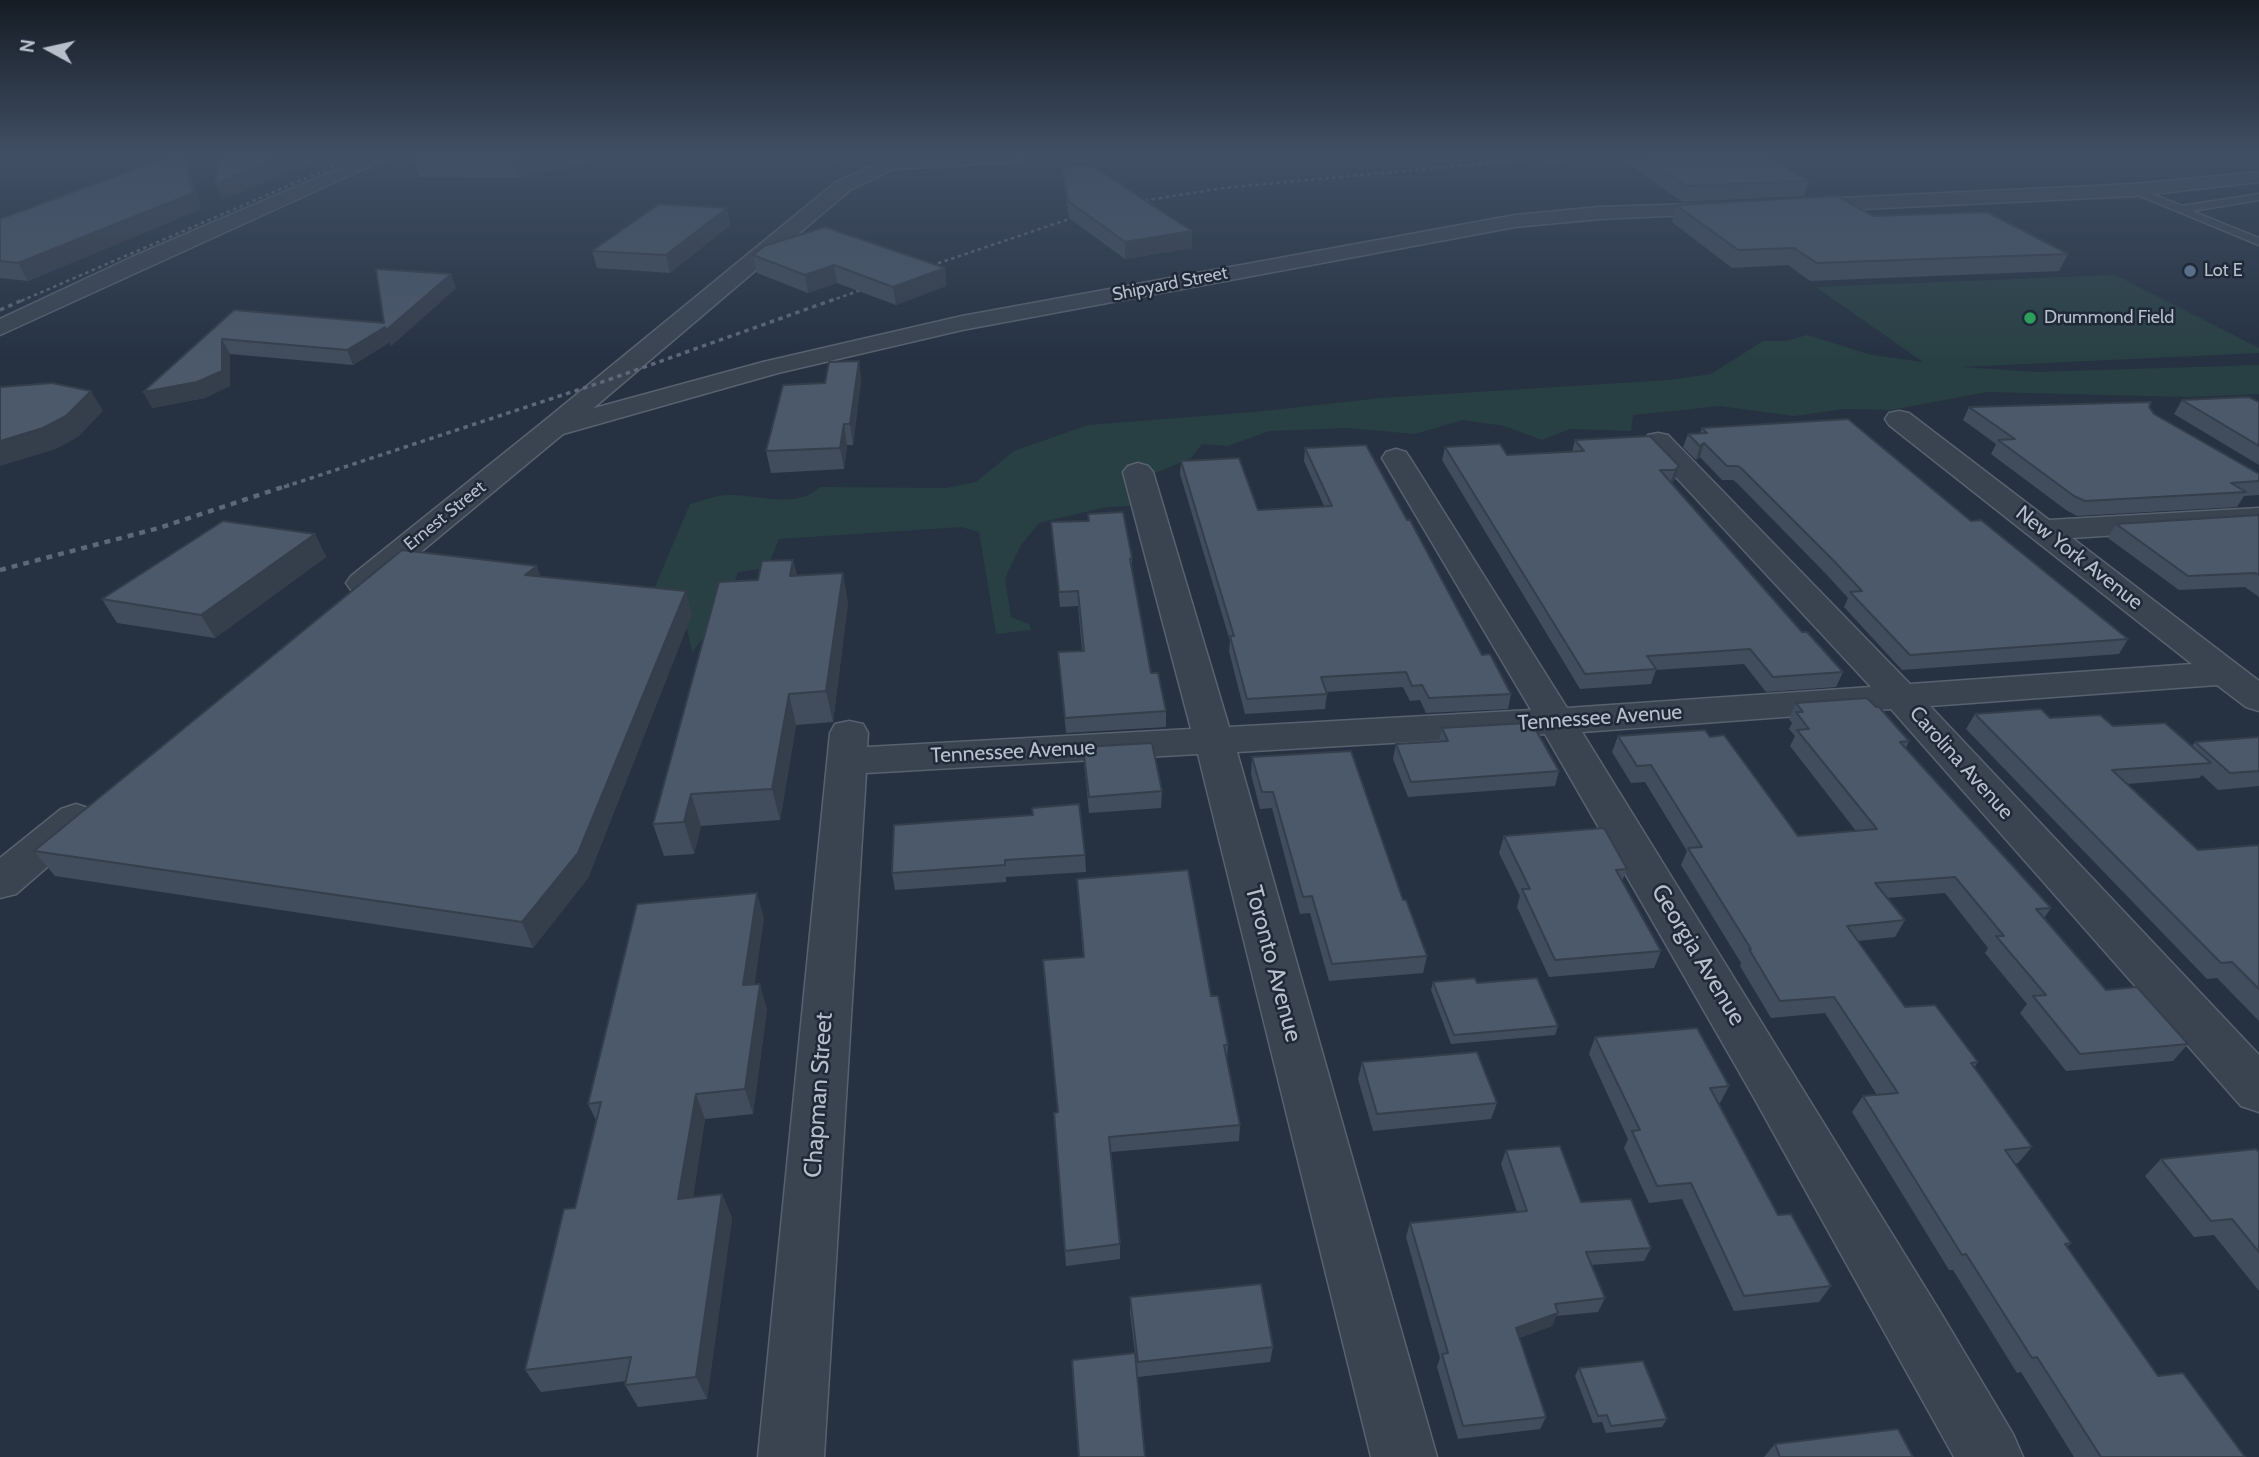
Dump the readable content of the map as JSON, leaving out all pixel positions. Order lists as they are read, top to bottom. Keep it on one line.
{"streets":{"street":["Shipyard Street","Ernest Street","New York Avenue","Tennessee Avenue","Carolina Avenue","Georgia Avenue","Toronto Avenue","Chapman Street"]},"crossings":[["Shipyard Street","Ernest Street"],["New York Avenue","Tennessee Avenue"],["Tennessee Avenue","Carolina Avenue"],["Tennessee Avenue","Georgia Avenue"],["Tennessee Avenue","Toronto Avenue"],["Tennessee Avenue","Chapman Street"]],"places":["Lot E","Drummond Field"],"north":"left"}
